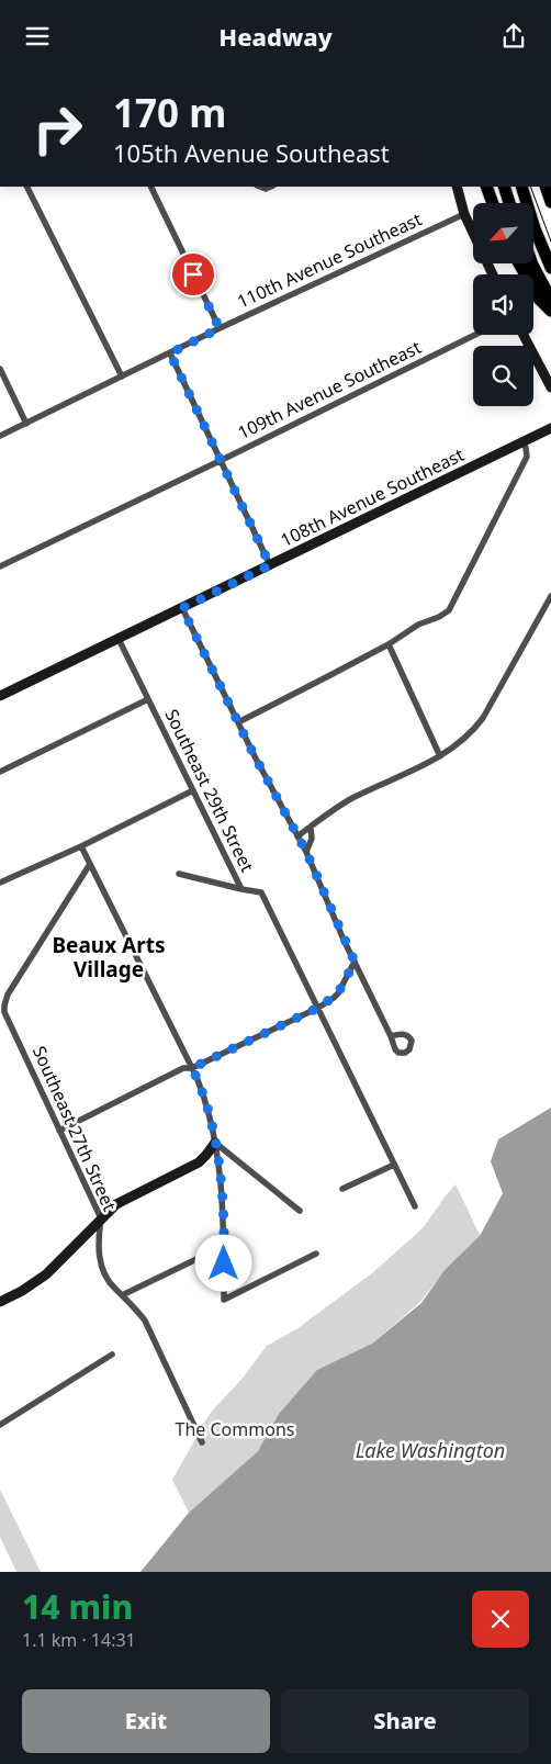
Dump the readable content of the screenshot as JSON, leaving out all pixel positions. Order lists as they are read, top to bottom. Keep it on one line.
{"streets":{"street":["110th Avenue Southeast","109th Avenue Southeast","108th Avenue Southeast","Southeast 29th Street","Southeast 27th Street"]},"crossings":[["108th Avenue Southeast","Southeast 29th Street"]],"districts":["Beaux Arts Village"],"water":["Lake Washington"],"parks":["The Commons"],"north":"bottom left","page":{"header":"Headway","turn":["170 m","105th Avenue Southeast"],"heading":["14 min","1.1 km · 14:31"],"buttons":["Exit","Share"]}}
